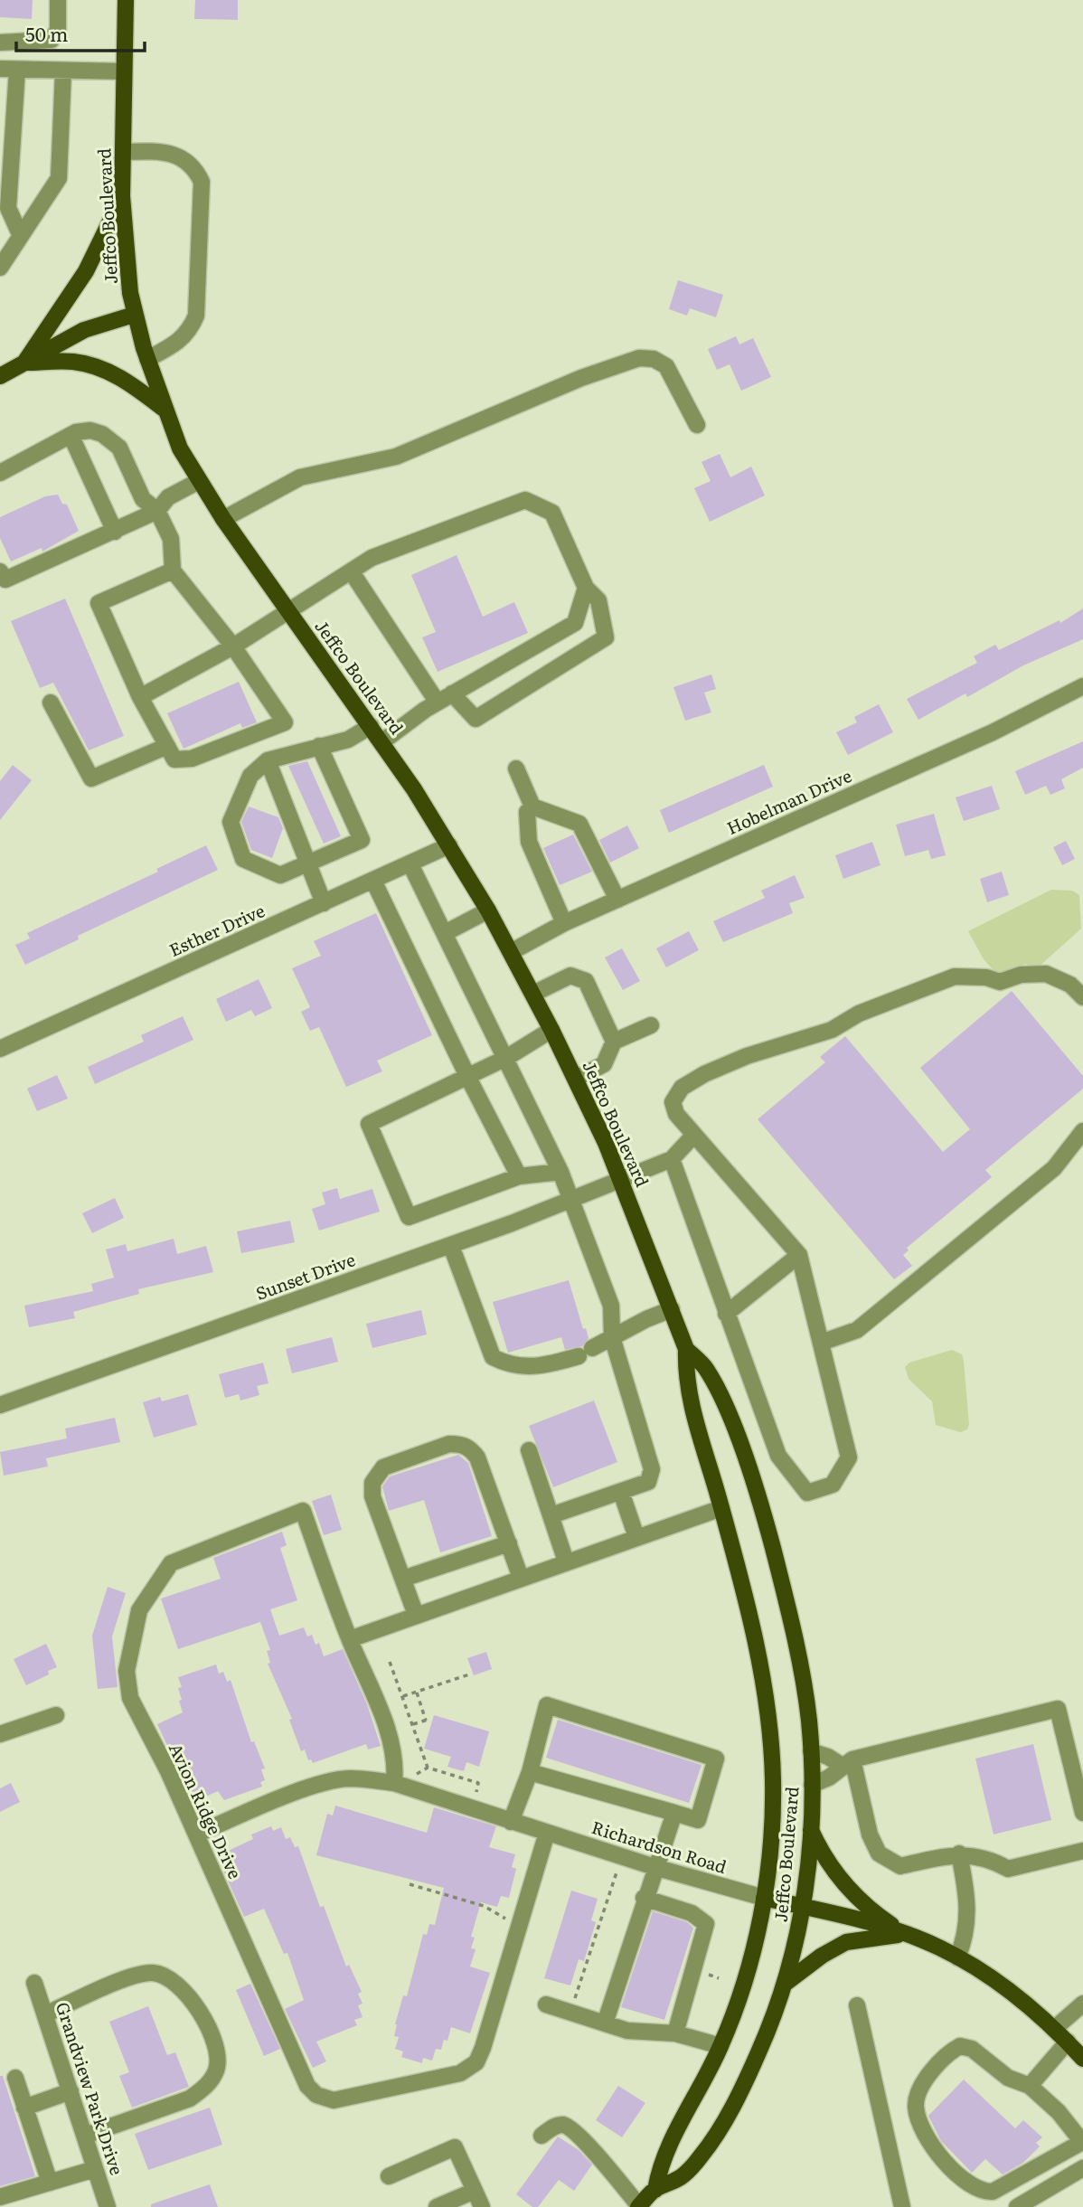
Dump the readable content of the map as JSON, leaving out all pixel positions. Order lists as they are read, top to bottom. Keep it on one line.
{"streets":{"main road":["Jeffco Boulevard","Richardson Road"],"street":["Hobelman Drive","Esther Drive","Sunset Drive","Avion Ridge Drive","Grandview Park Drive"]},"crossings":[["Jeffco Boulevard","Hobelman Drive"],["Jeffco Boulevard","Esther Drive"],["Jeffco Boulevard","Sunset Drive"],["Jeffco Boulevard","Richardson Road"],["Avion Ridge Drive","Richardson Road"]],"scale_bar":"50 m"}
